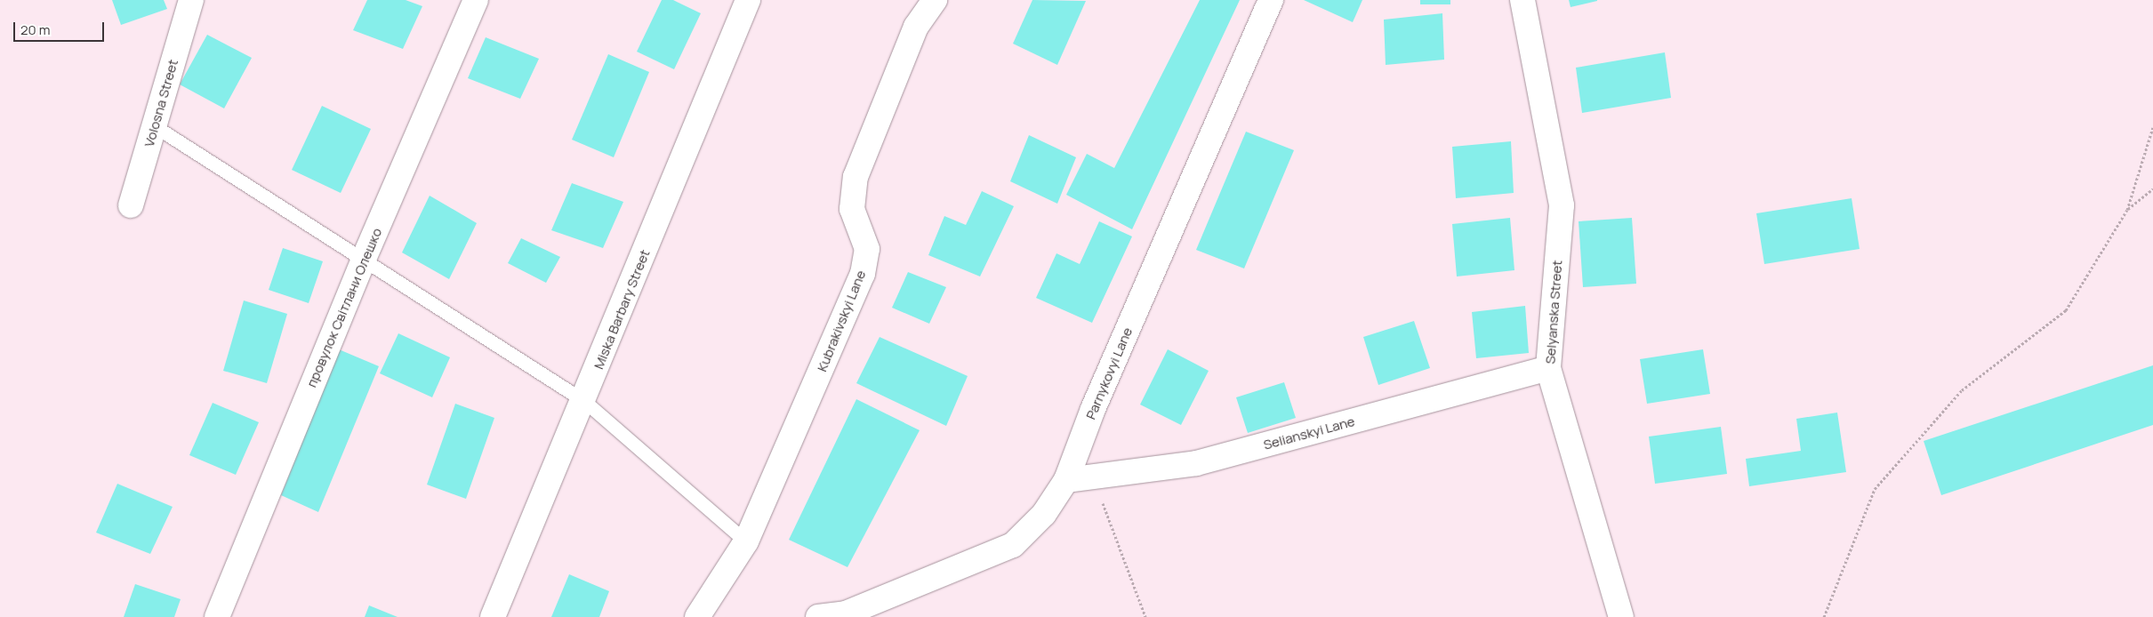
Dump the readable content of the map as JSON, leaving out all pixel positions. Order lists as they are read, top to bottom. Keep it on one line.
{"streets":{"street":["Volosna Street","провулок Світлани Олешко","Miska Barbary Street","Selyanska Street","Kubrakivskyi Lane","Parnykovyi Lane","Selianskyi Lane"]},"crossings":[["Selyanska Street","Selianskyi Lane"],["Parnykovyi Lane","Selianskyi Lane"]],"scale_bar":"20 m"}
